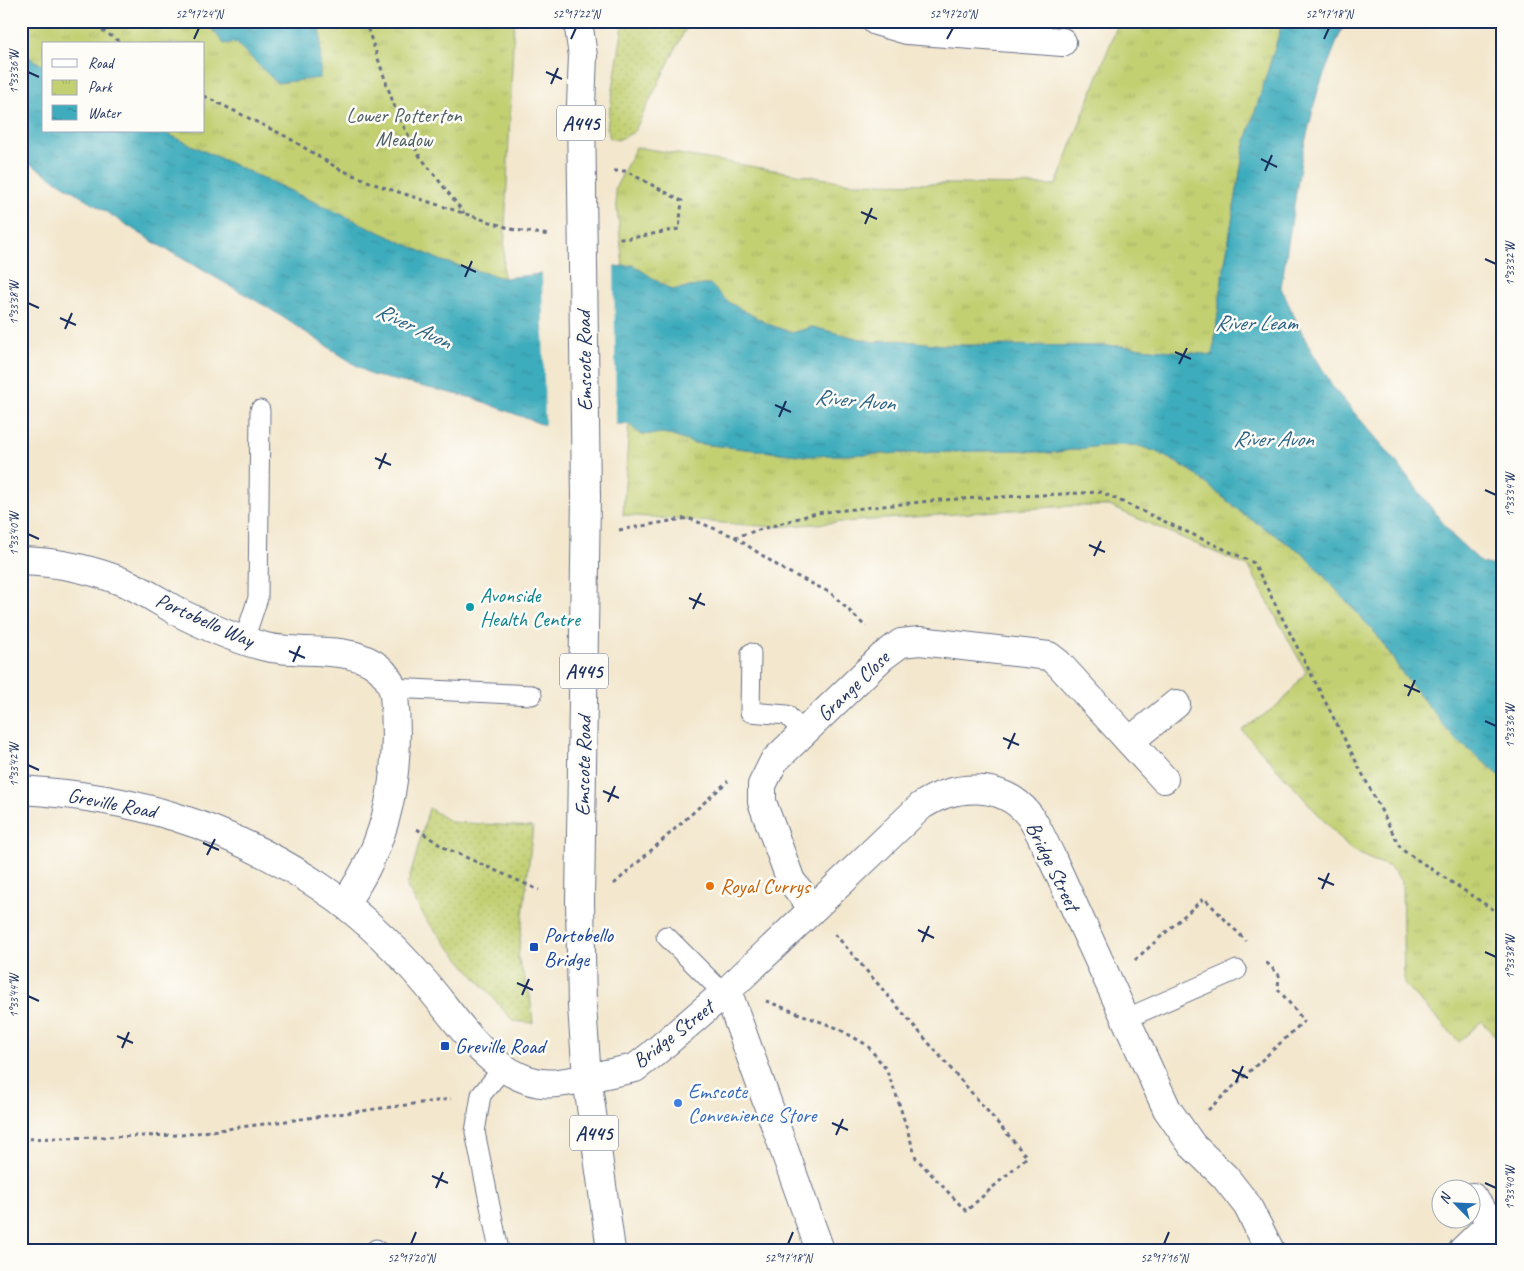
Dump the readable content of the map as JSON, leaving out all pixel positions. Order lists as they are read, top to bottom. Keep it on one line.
{"streets":{"street":["A445","Emscote Road","Portobello Way","Grange Close","Greville Road","Bridge Street"]},"crossings":[["A445","Emscote Road"],["Emscote Road","Greville Road"],["Emscote Road","Bridge Street"],["Grange Close","Bridge Street"],["Greville Road","Bridge Street"]],"water":["River Leam","River Avon"],"parks":["Lower Potterton Meadow"],"places":{"other":["Avonside Health Centre","Royal Currys","Emscote Convenience Store"],"transit":["Portobello Bridge","Greville Road"]},"legend":["Road","Park","Water"],"north":"top left","coordinates":["52°17'24\"N","52°17'22\"N","52°17'20\"N","52°17'18\"N","1°33'36\"W","1°33'32\"W","1°33'38\"W","1°33'34\"W","1°33'40\"W","1°33'42\"W","1°33'44\"W","52°17'16\"N"]}
